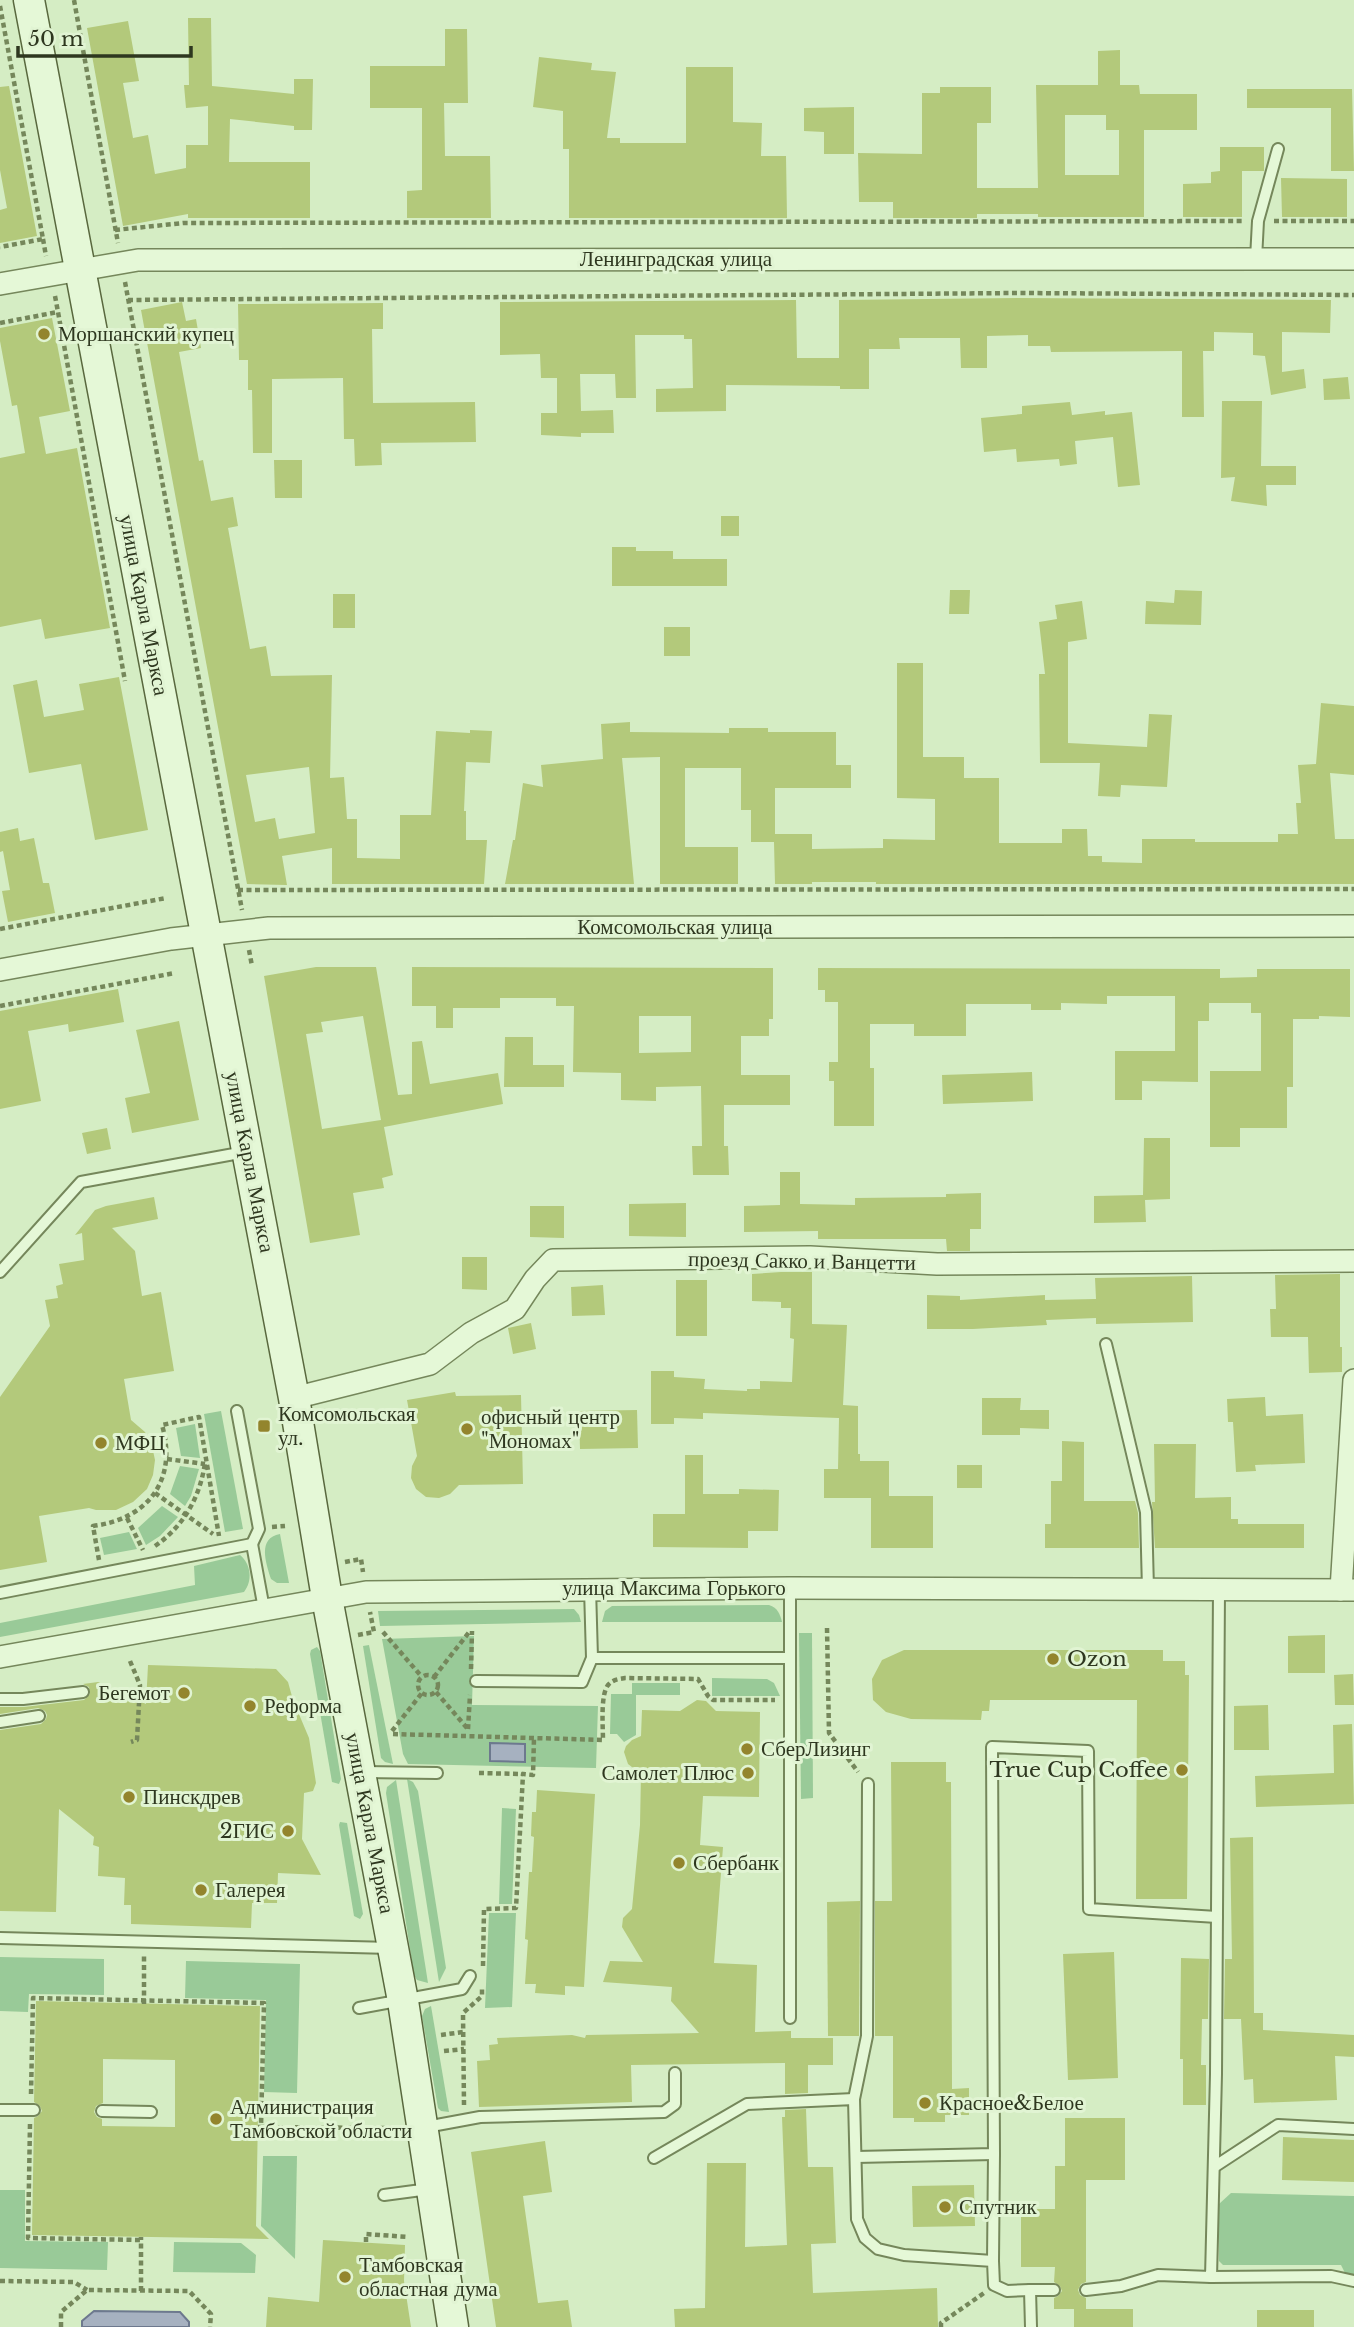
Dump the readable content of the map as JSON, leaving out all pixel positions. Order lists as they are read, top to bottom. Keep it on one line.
{"streets":{"main road":["улица Карла Маркса"],"street":["Ленинградская улица","Комсомольская улица","проезд Сакко и Ванцетти","улица Максима Горького"]},"crossings":[["Ленинградская улица","улица Карла Маркса"],["улица Карла Маркса","Комсомольская улица"],["улица Карла Маркса","проезд Сакко и Ванцетти"],["улица Карла Маркса","улица Максима Горького"]],"places":{"other":["Моршанский купец","офисный центр \"Мономах\"","МФЦ","Ozon","Бегемот","Реформа","СберЛизинг","True Cup Coffee","Самолет Плюс","Пинскдрев","2ГИС","Сбербанк","Галерея","Красное&Белое","Администрация Тамбовской области","Спутник","Тамбовская областная дума"],"transit":["Комсомольская ул."]},"scale_bar":"50 m"}
